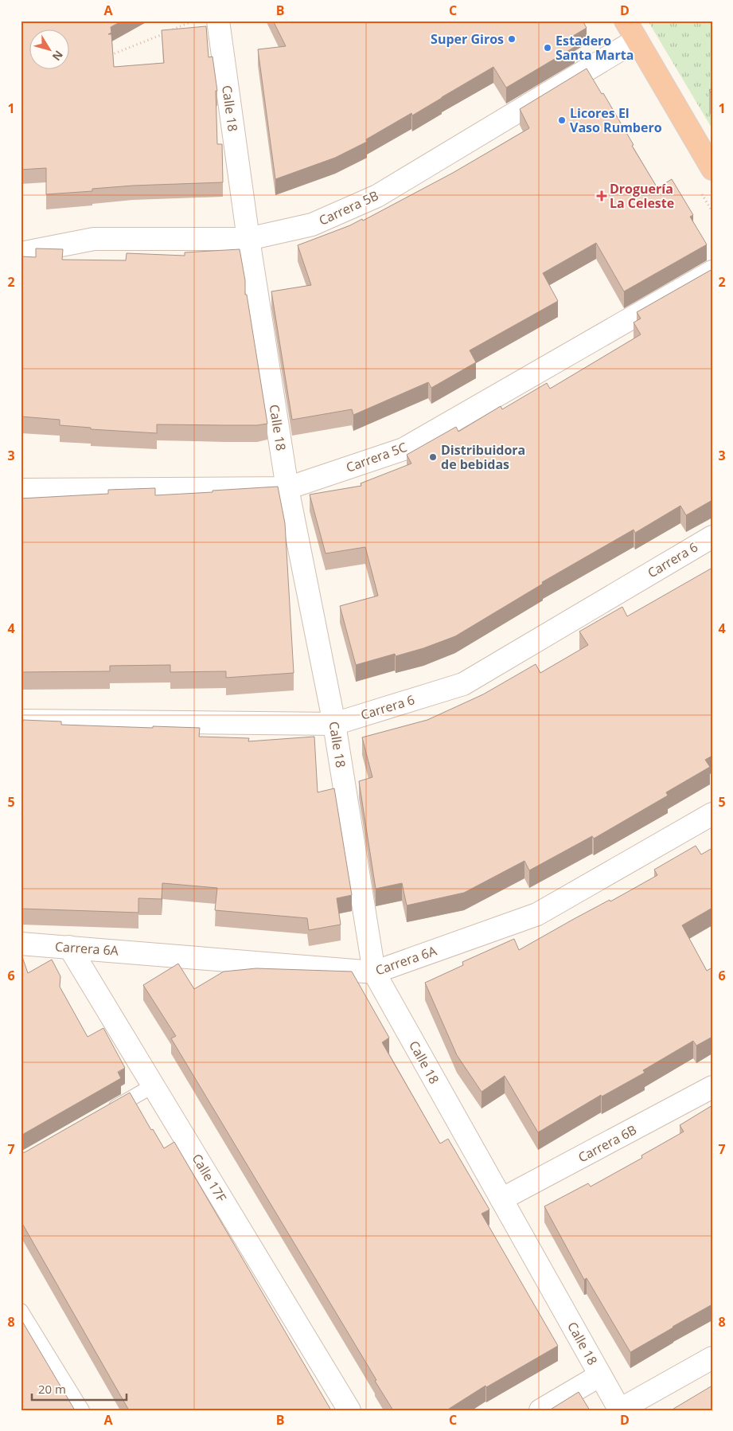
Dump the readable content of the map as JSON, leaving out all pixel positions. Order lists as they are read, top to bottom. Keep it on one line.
{"streets":{"street":["Calle 18","Carrera 5B","Carrera 5C","Carrera 6","Carrera 6A","Carrera 6B","Calle 17F"]},"crossings":[["Calle 18","Carrera 5B"],["Calle 18","Carrera 5C"],["Calle 18","Carrera 6"],["Calle 18","Carrera 6A"],["Calle 18","Carrera 6B"],["Carrera 6A","Calle 17F"]],"places":{"other":["Super Giros","Estadero Santa Marta","Licores El Vaso Rumbero","Distribuidora de bebidas"],"health":["Droguería La Celeste"]},"scale_bar":"20 m","north":"bottom right","grid":{"columns":["A","B","C","D"],"rows":["1","2","3","4","5","6","7","8"]}}
